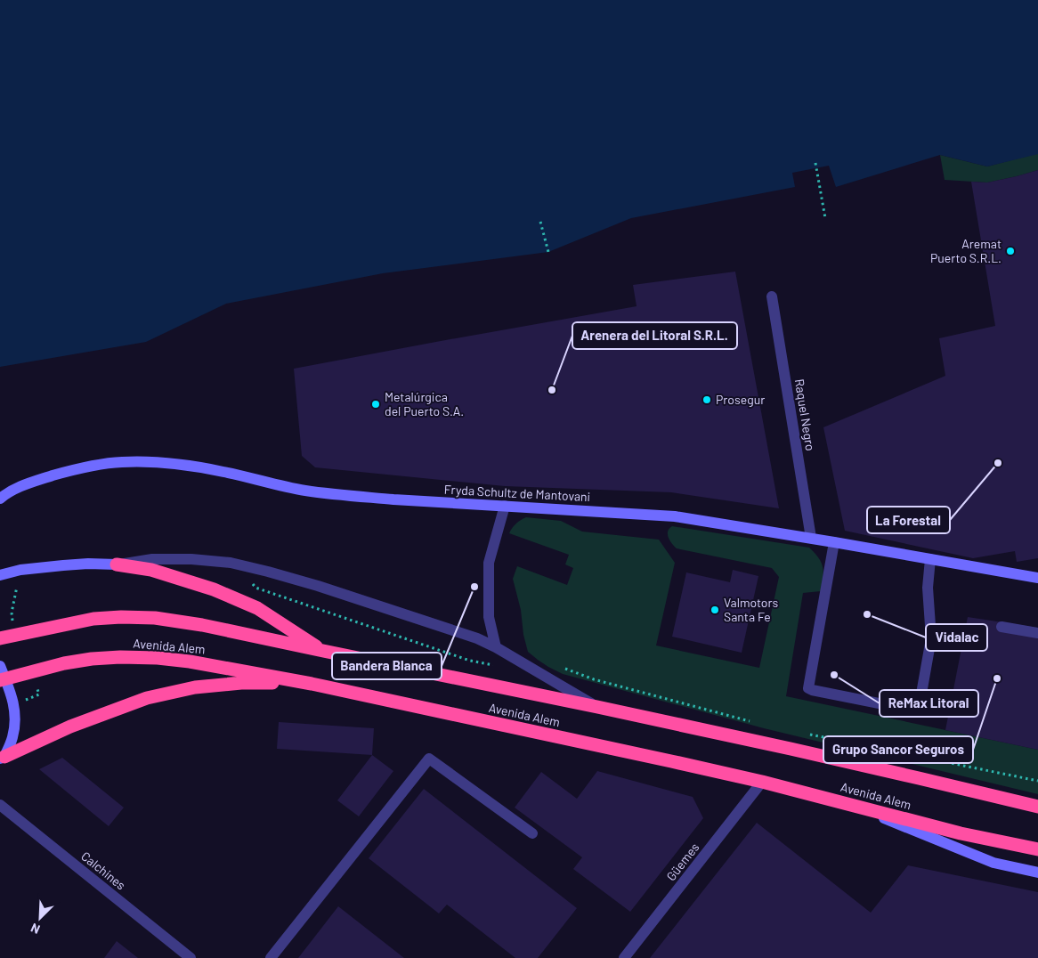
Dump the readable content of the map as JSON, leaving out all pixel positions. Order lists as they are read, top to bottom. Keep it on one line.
{"streets":{"highway":["Avenida Alem"],"street":["Raquel Negro","Fryda Schultz de Mantovani","Güemes","Calchines"]},"crossings":[["Raquel Negro","Fryda Schultz de Mantovani"],["Avenida Alem","Güemes"]],"places":["Aremat Puerto S.R.L.","Arenera del Litoral S.R.L.","Prosegur","Metalúrgica del Puerto S.A.","La Forestal","Bandera Blanca","Valmotors Santa Fe","Vidalac","ReMax Litoral","Grupo Sancor Seguros"],"north":"bottom left"}
